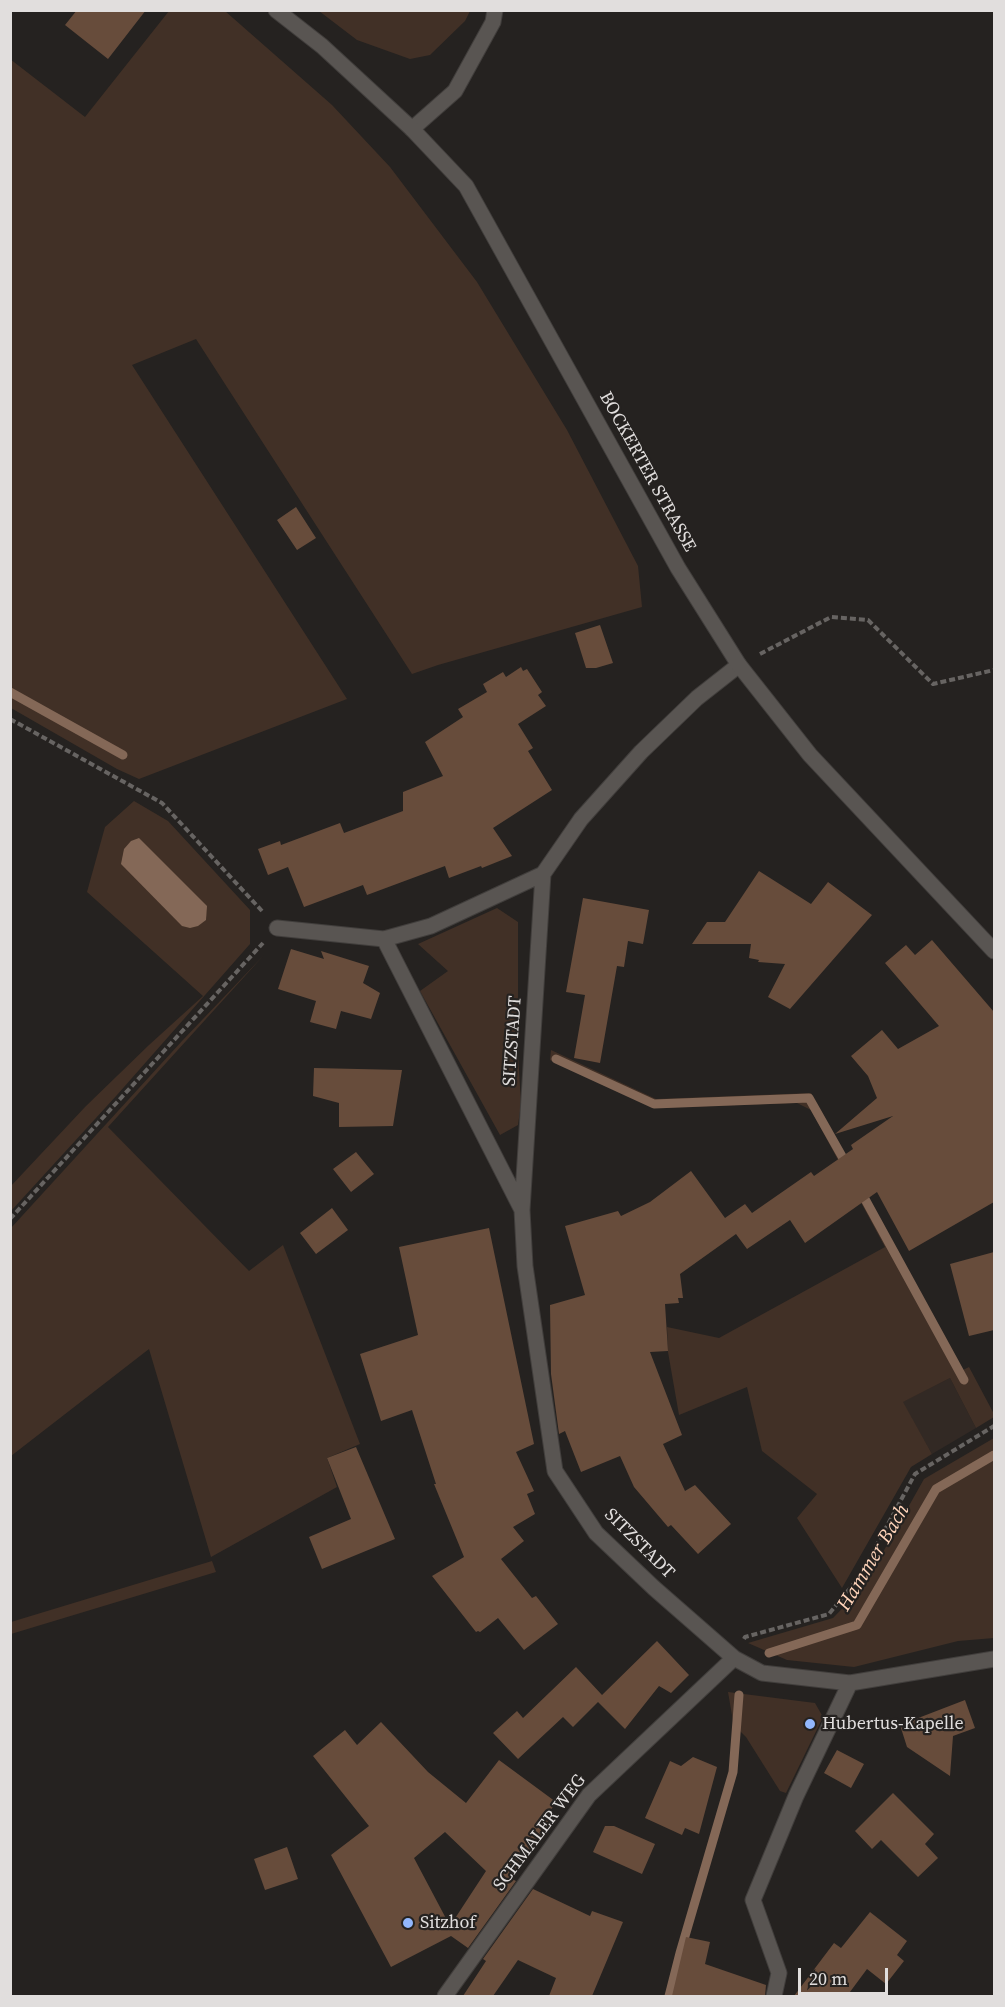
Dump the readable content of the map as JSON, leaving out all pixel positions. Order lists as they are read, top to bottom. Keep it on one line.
{"streets":{"street":["BOCKERTER STRASSE","SITZSTADT","SCHMALER WEG"]},"crossings":[["SITZSTADT","SCHMALER WEG"]],"water":["Hammer Bach"],"places":["Hubertus-Kapelle","Sitzhof"],"scale_bar":"20 m"}
